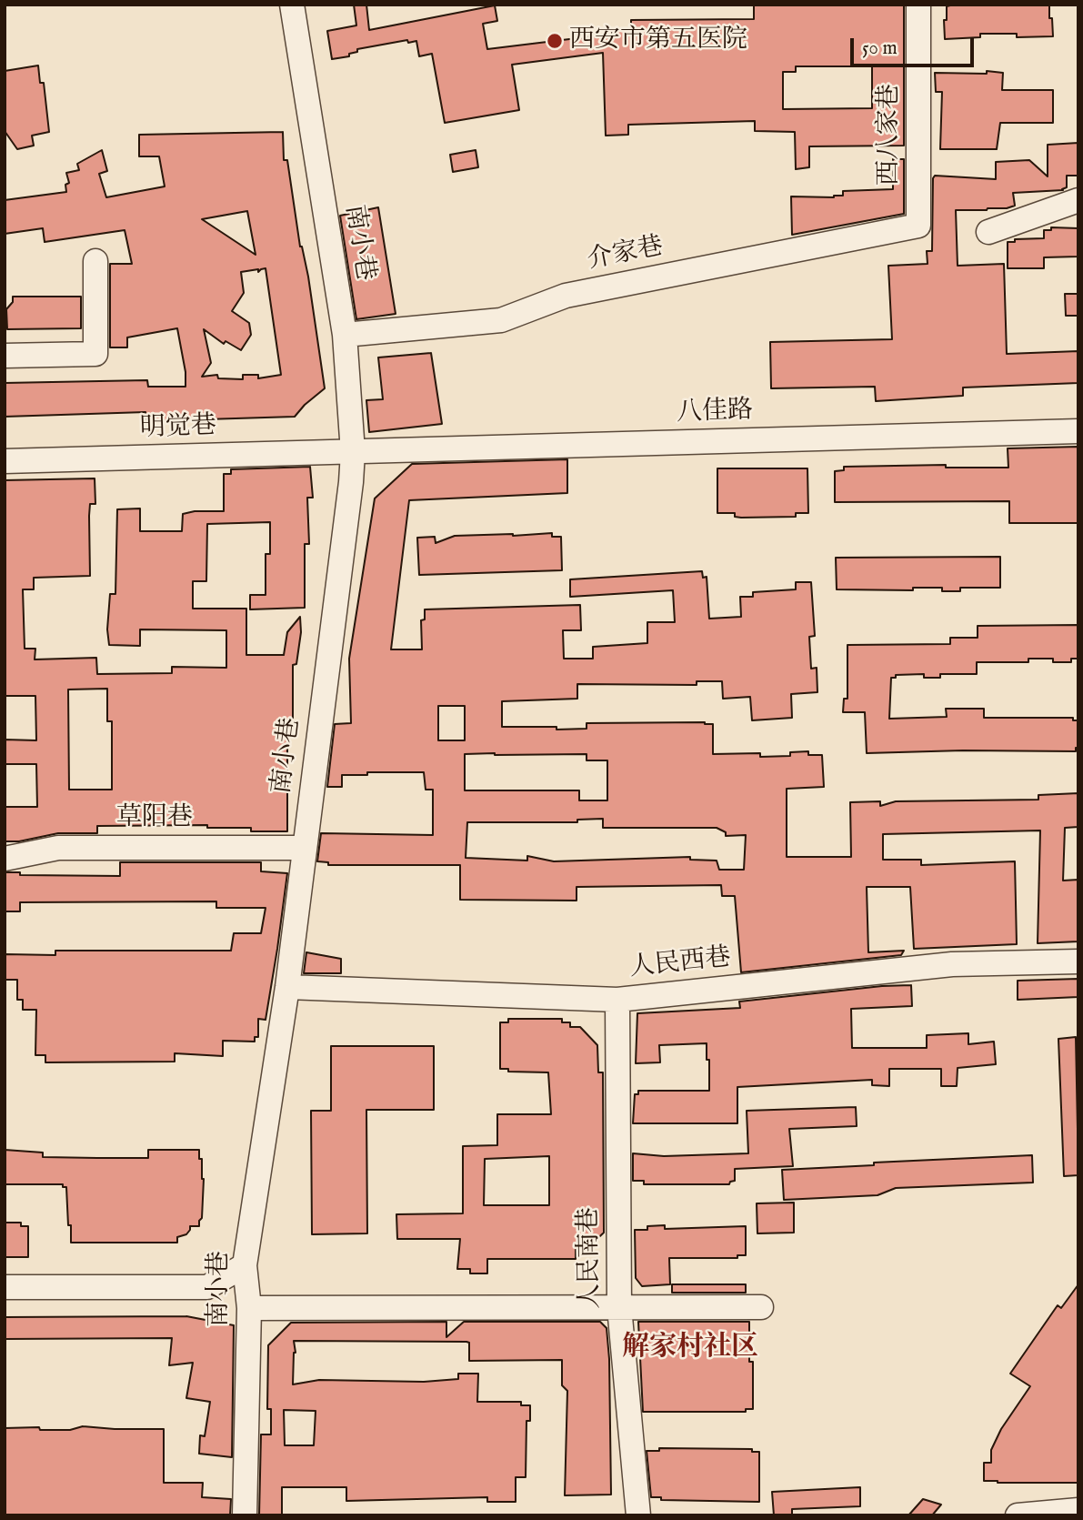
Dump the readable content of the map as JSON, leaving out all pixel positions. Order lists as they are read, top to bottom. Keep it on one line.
{"streets":{"street":["西八家巷","南小巷","介家巷","八佳路","明觉巷","草阳巷","人民西巷","人民南巷"]},"crossings":[["西八家巷","介家巷"],["南小巷","介家巷"],["南小巷","八佳路"],["南小巷","明觉巷"],["南小巷","草阳巷"],["南小巷","人民西巷"],["八佳路","明觉巷"],["人民西巷","人民南巷"]],"districts":["解家村社区"],"places":["西安市第五医院"],"scale_bar":"50 m"}
